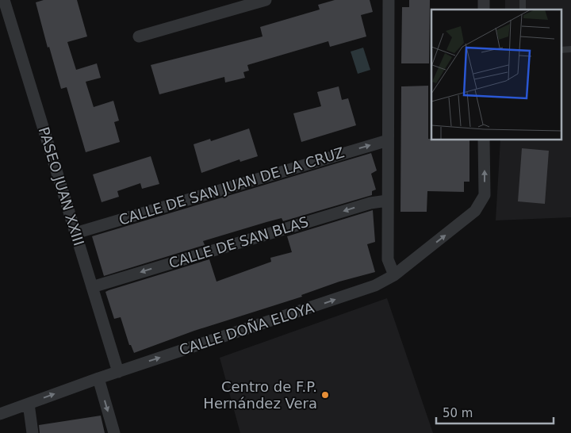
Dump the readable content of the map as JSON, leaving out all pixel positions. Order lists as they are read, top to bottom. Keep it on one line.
{"streets":{"street":["PASEO JUAN XXIII","CALLE DE SAN JUAN DE LA CRUZ","CALLE DE SAN BLAS","CALLE DOÑA ELOYA"]},"crossings":[["PASEO JUAN XXIII","CALLE DE SAN JUAN DE LA CRUZ"],["PASEO JUAN XXIII","CALLE DE SAN BLAS"],["PASEO JUAN XXIII","CALLE DOÑA ELOYA"]],"one_way":["CALLE DE SAN JUAN DE LA CRUZ","CALLE DE SAN BLAS","CALLE DOÑA ELOYA"],"places":["Centro de F.P. Hernández Vera"],"scale_bar":"50 m"}
